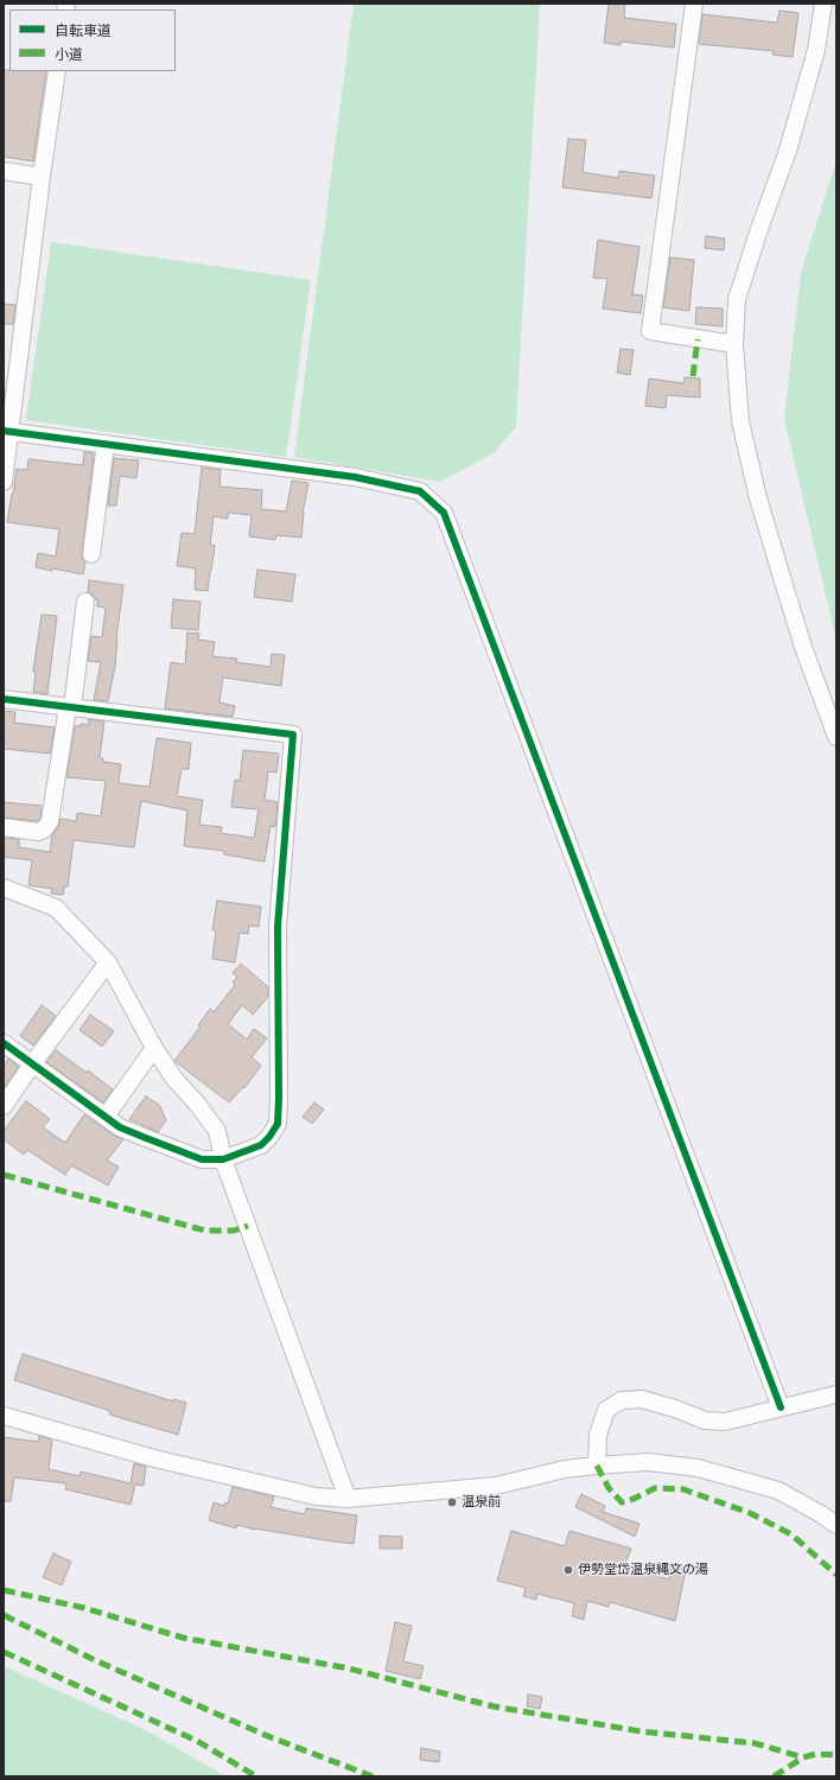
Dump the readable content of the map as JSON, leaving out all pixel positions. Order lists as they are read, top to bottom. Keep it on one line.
{"places":["温泉前","伊勢堂岱温泉縄文の湯"],"legend":["自転車道","小道"]}
